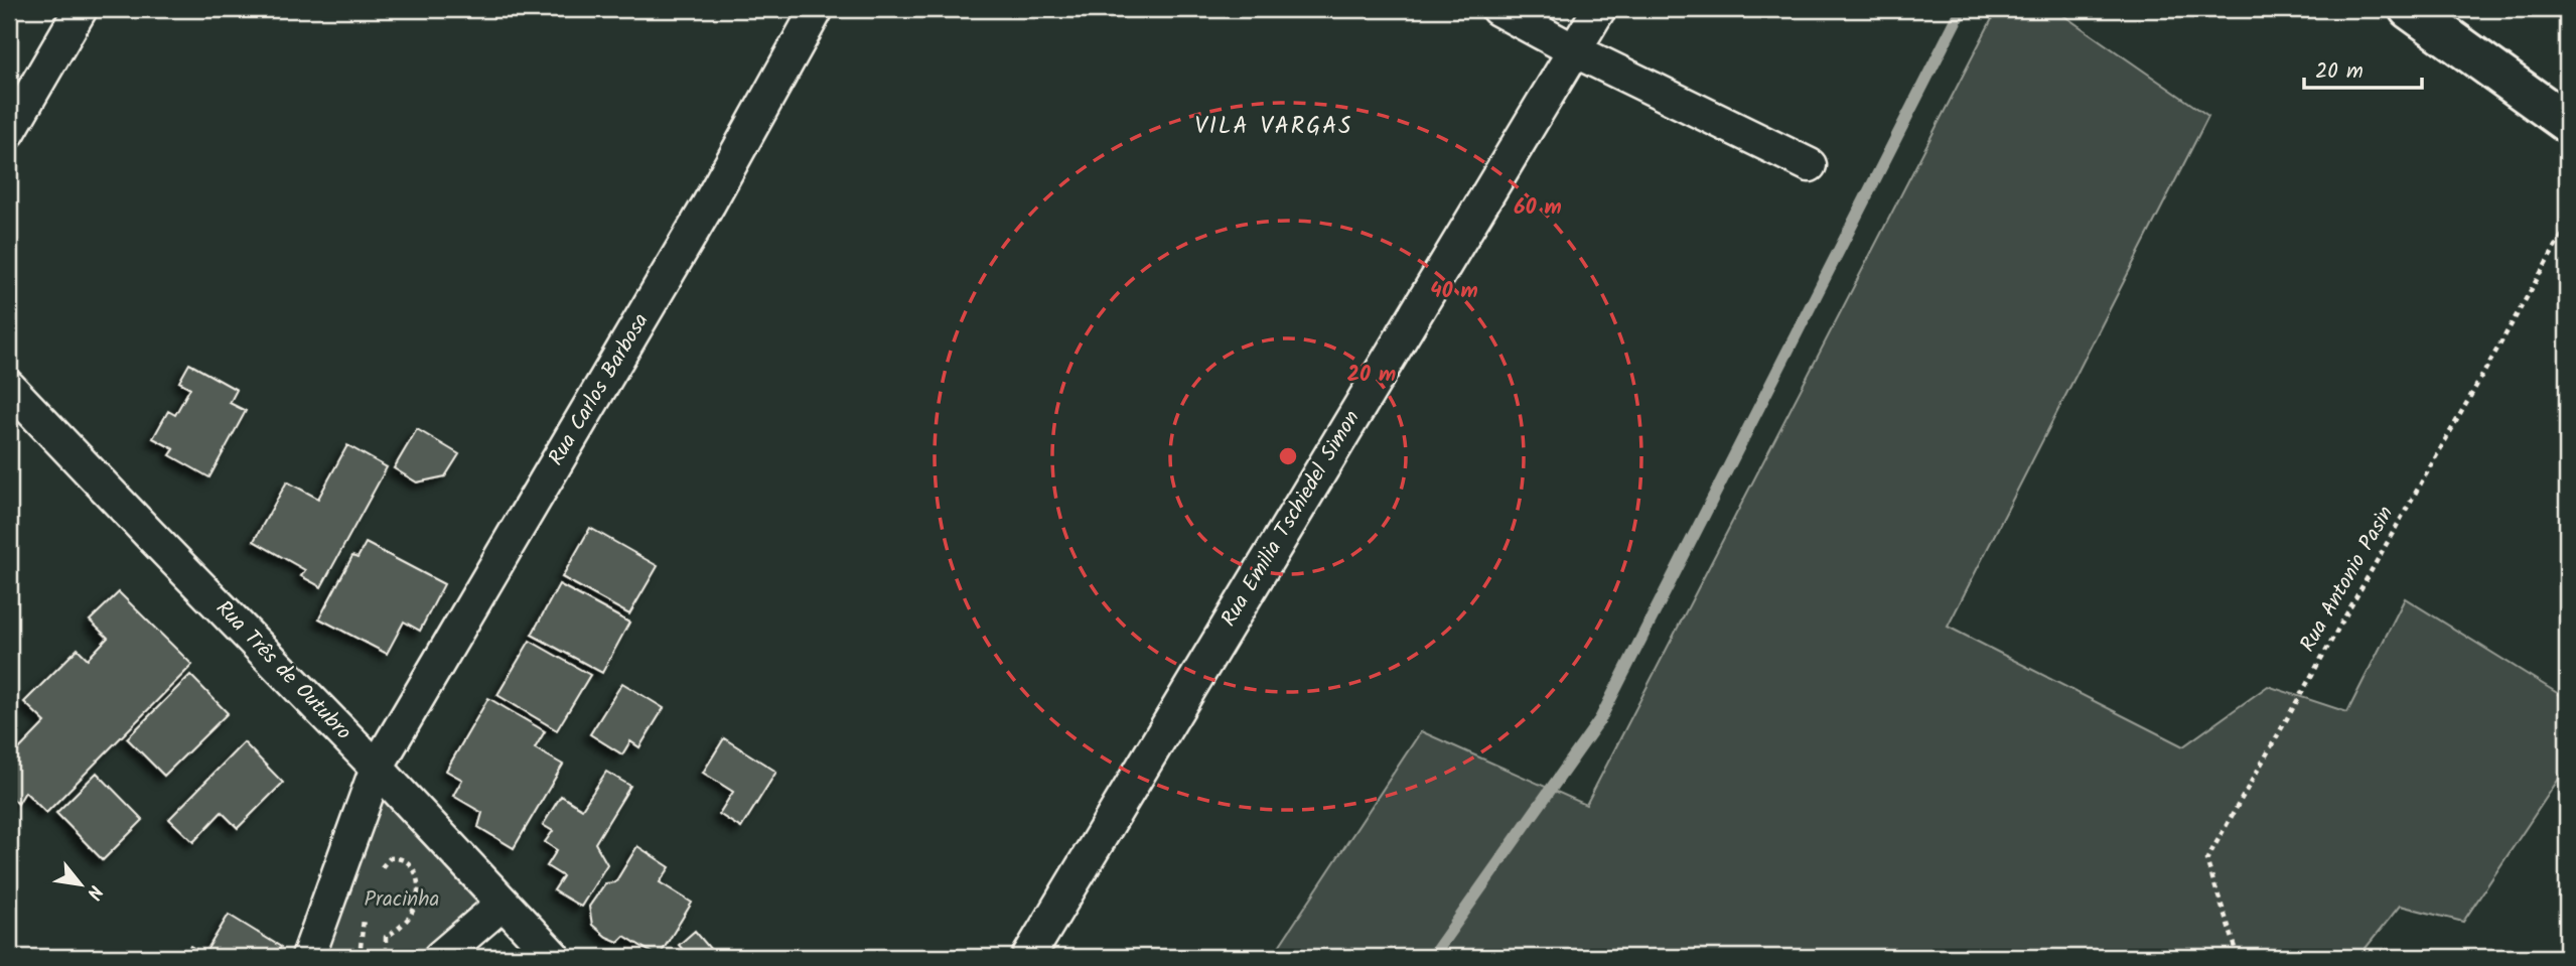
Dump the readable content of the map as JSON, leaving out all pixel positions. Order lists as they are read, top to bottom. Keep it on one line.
{"streets":{"street":["Rua Carlos Barbosa","Rua Emilia Tschiedel Simon","Rua Três de Outubro"],"path":["Rua Antonio Pasin"]},"crossings":[["Rua Carlos Barbosa","Rua Três de Outubro"]],"districts":["VILA VARGAS"],"parks":["Pracinha"],"scale_bar":"20 m","north":"bottom right","rings":["60 m","40 m","20 m"]}
